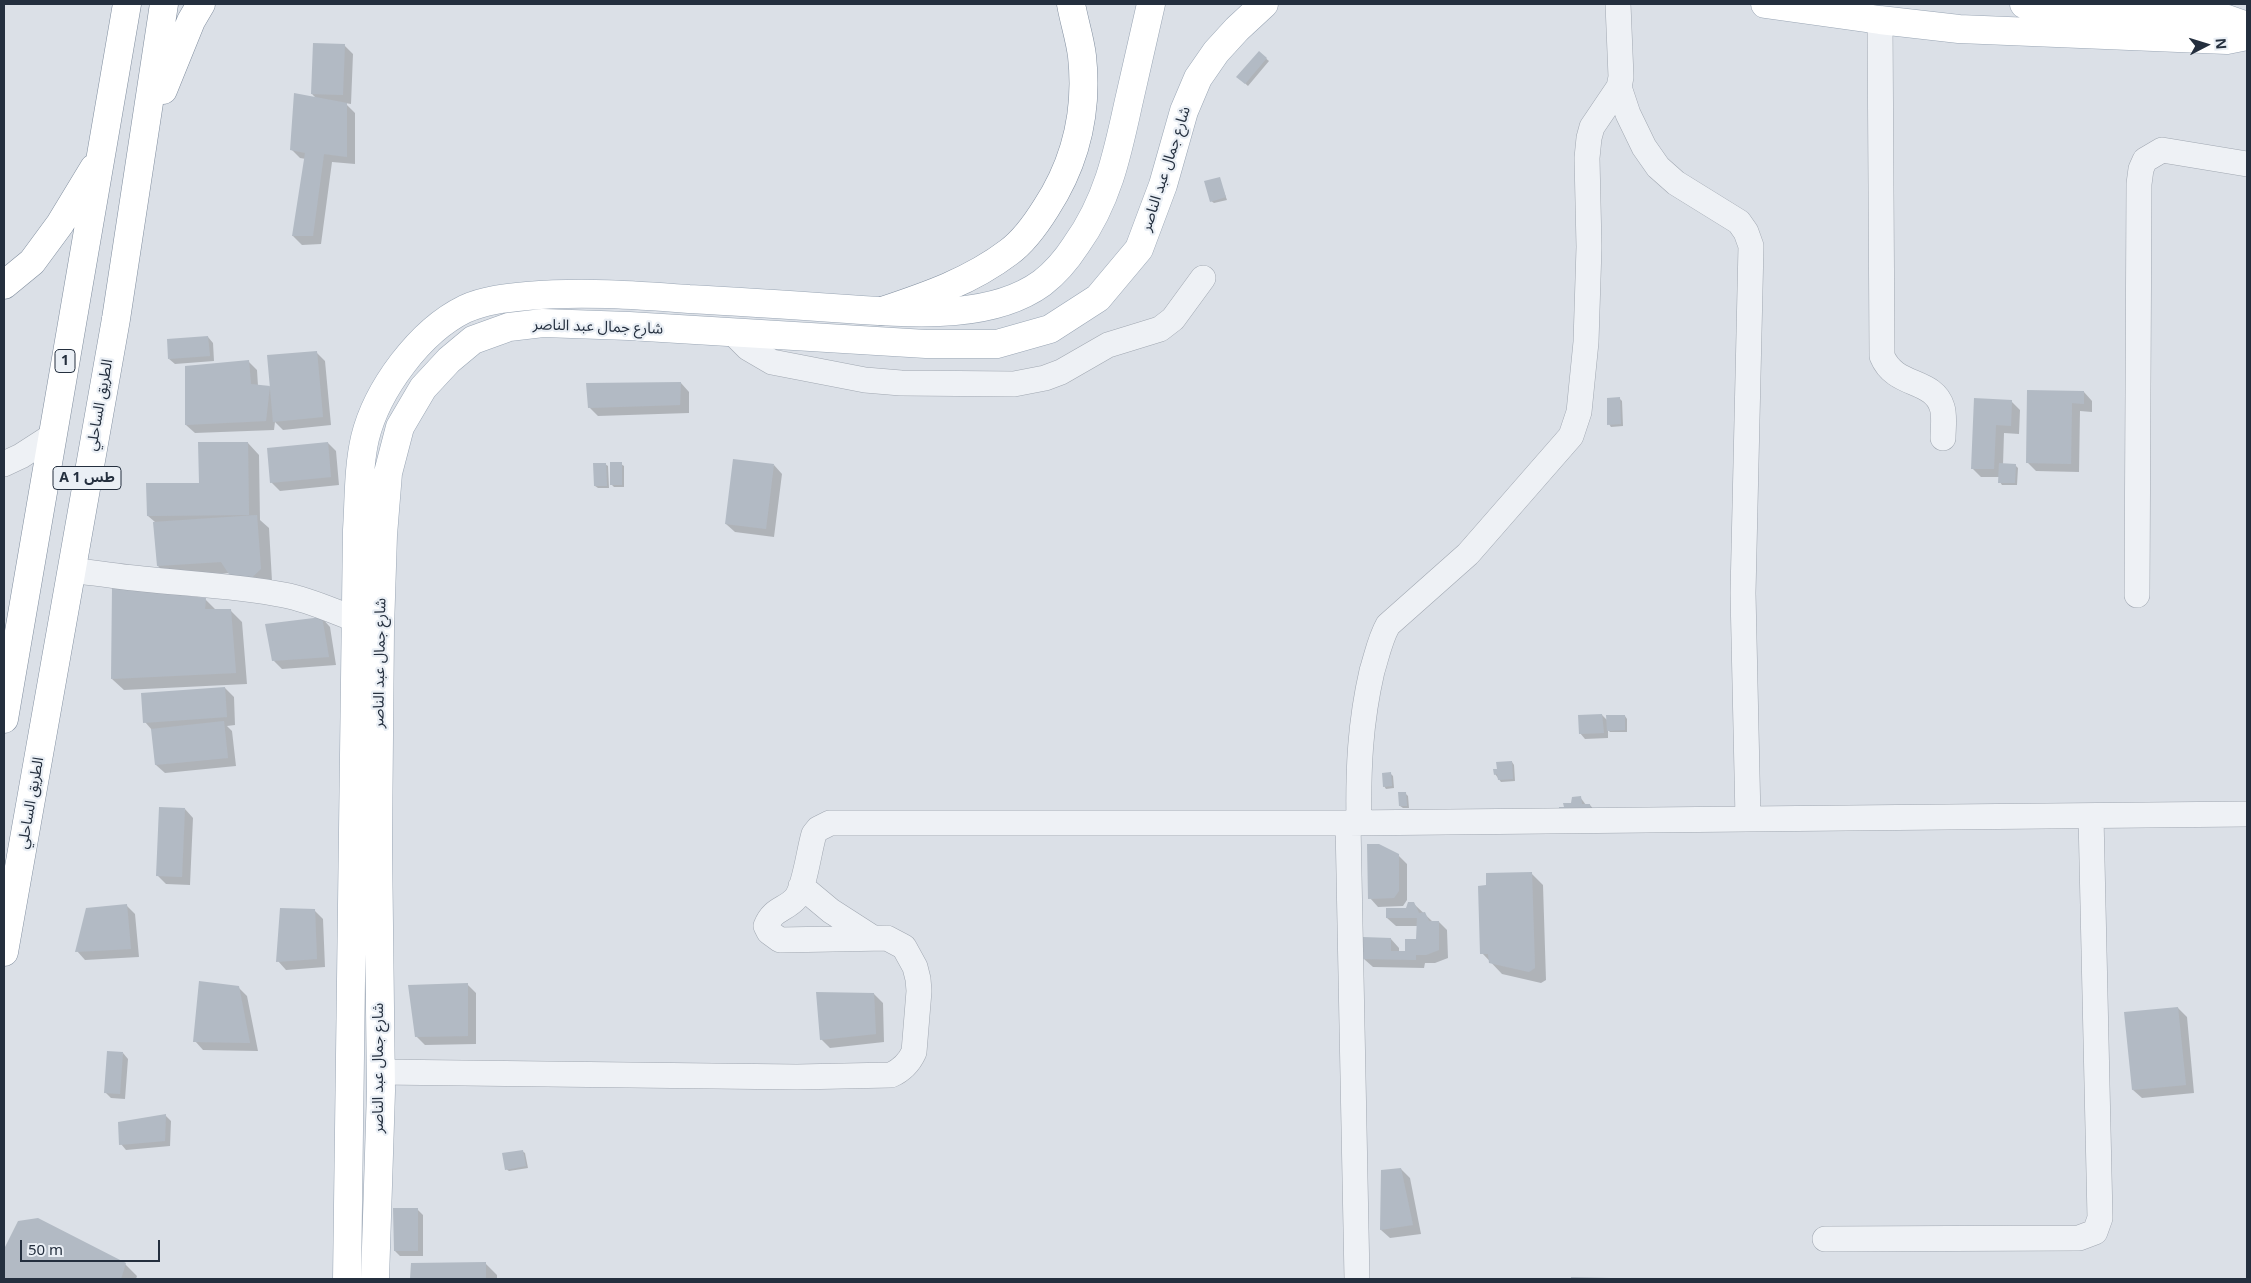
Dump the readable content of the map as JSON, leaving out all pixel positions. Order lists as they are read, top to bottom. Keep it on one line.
{"streets":{"main road":["شارع جمال عبد الناصر","1","الطريق الساحلي","A 1 طس"]},"scale_bar":"50 m","north":"right"}
